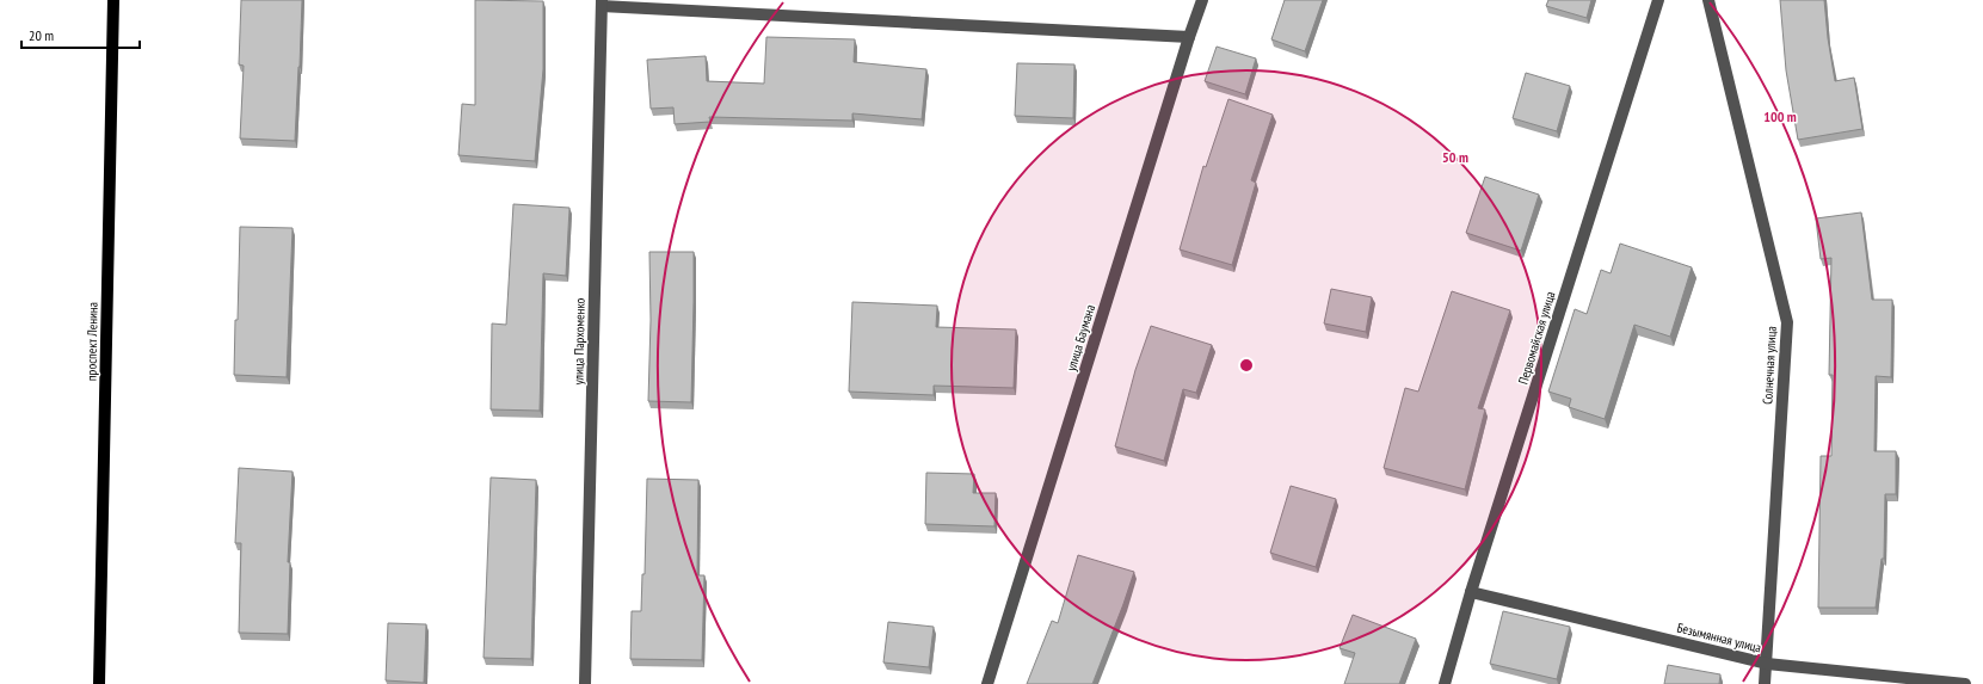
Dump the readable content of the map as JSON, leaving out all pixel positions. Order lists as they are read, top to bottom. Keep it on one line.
{"streets":{"main road":["проспект Ленина"],"street":["улица Баумана","Первомайская улица","улица Пархоменко","Солнечная улица","Безымянная улица"]},"crossings":[["Первомайская улица","Безымянная улица"],["Солнечная улица","Безымянная улица"]],"scale_bar":"20 m","rings":["100 m","50 m"]}
